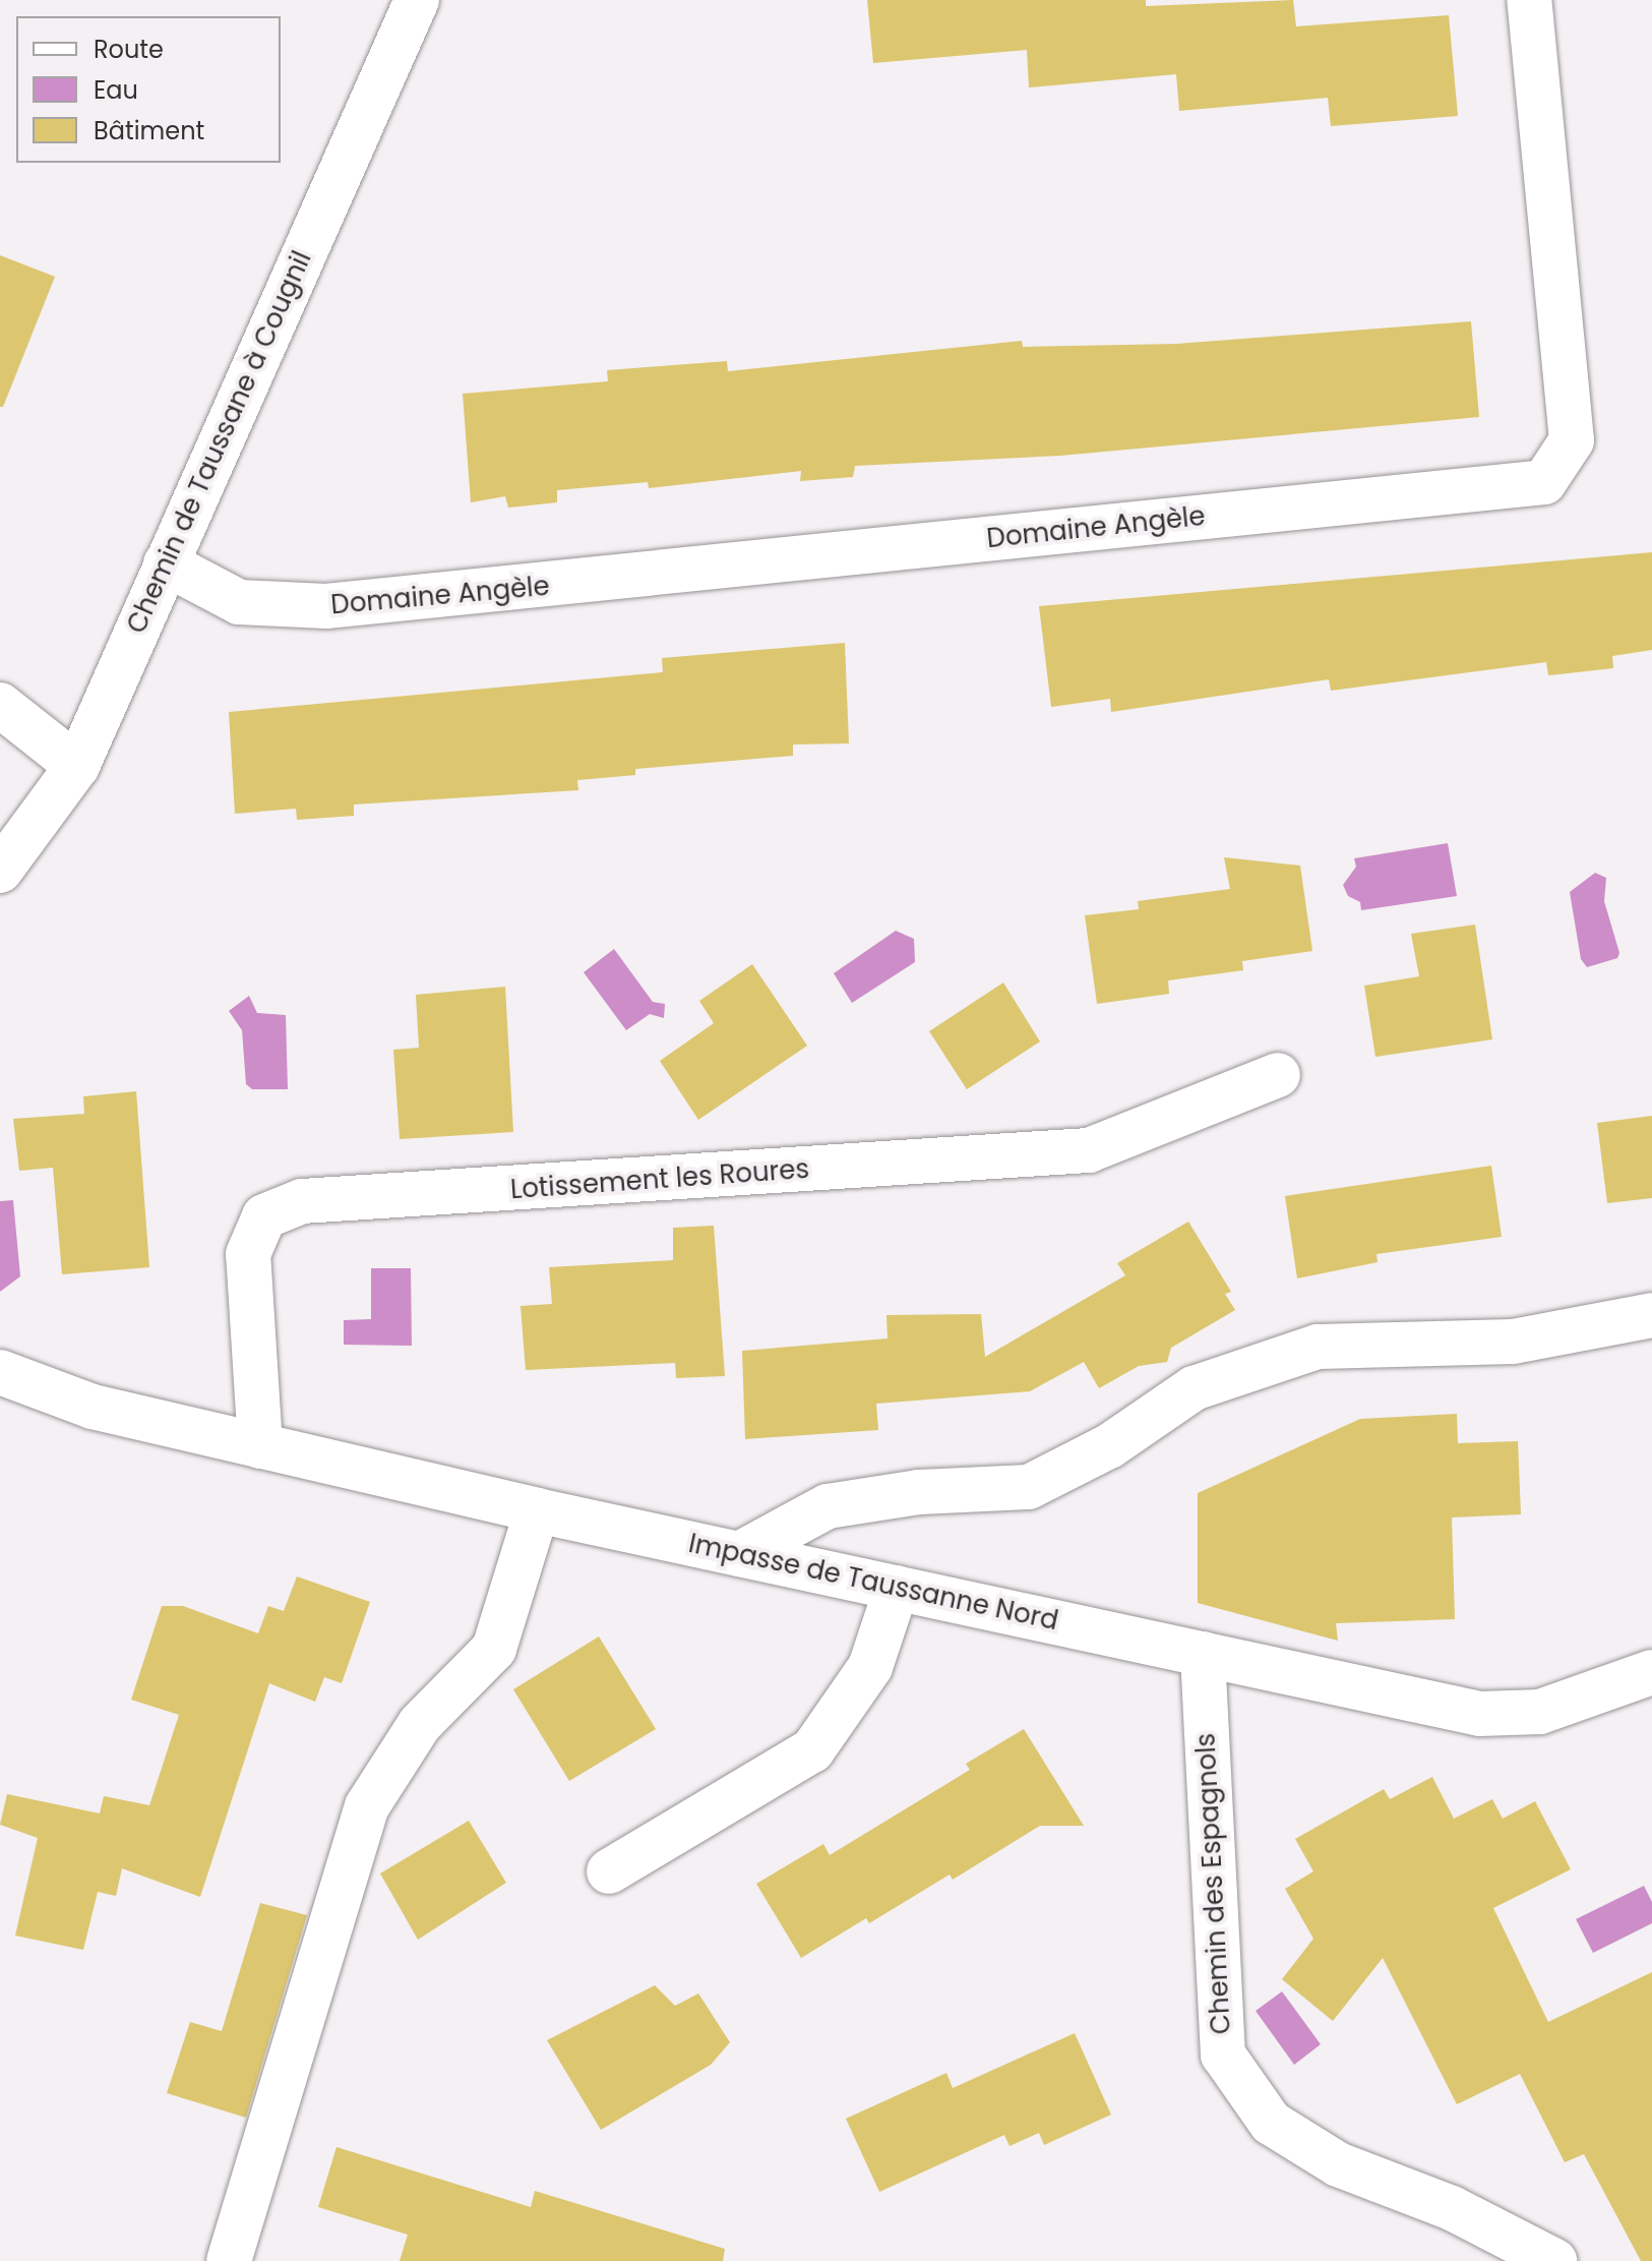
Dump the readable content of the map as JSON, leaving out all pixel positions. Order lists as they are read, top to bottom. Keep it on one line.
{"streets":{"street":["Chemin de Taussane à Cougnil","Domaine Angèle","Lotissement les Roures","Impasse de Taussanne Nord","Chemin des Espagnols"]},"crossings":[["Chemin de Taussane à Cougnil","Domaine Angèle"],["Lotissement les Roures","Impasse de Taussanne Nord"],["Impasse de Taussanne Nord","Chemin des Espagnols"]],"legend":["Route","Eau","Bâtiment"]}
